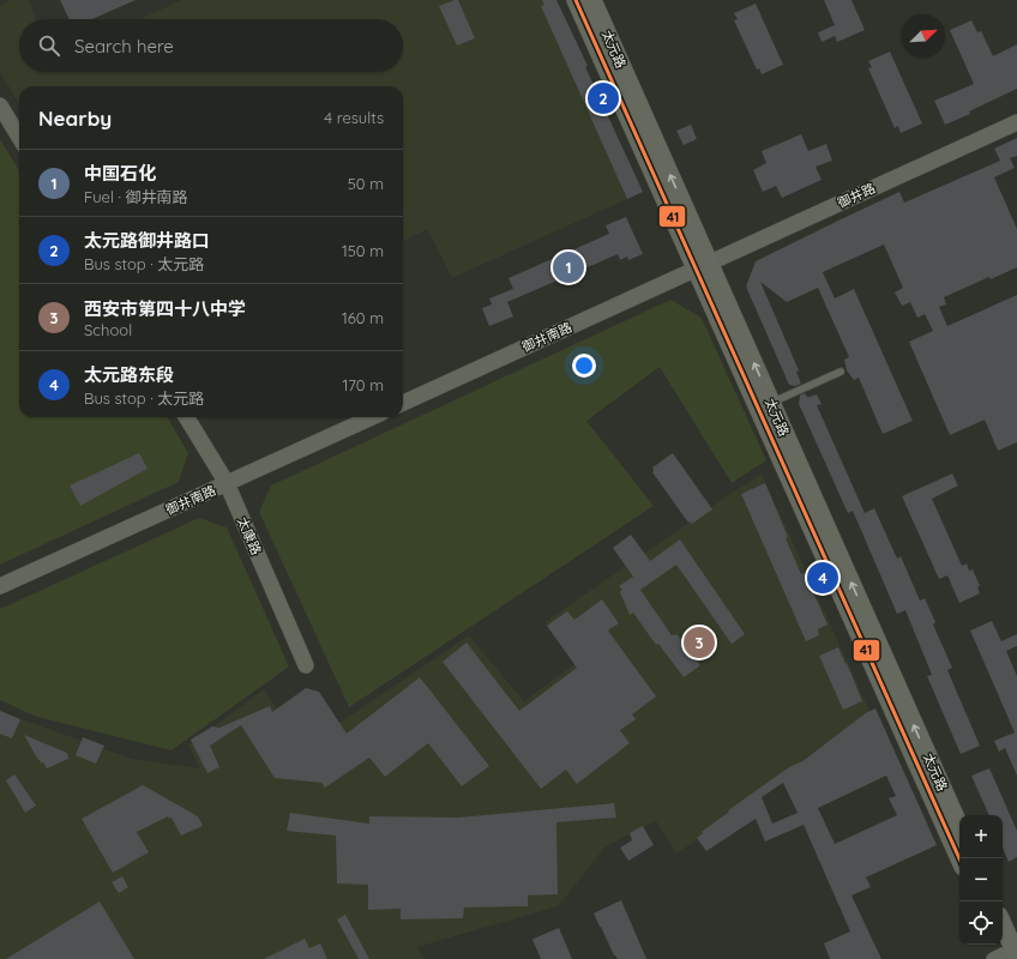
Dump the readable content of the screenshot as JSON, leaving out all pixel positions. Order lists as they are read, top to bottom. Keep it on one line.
{"streets":{"main road":["太元路"],"street":["御井路","御井南路","太康路"]},"crossings":[["太元路","御井路"],["太元路","御井南路"],["御井路","御井南路"],["御井南路","太康路"]],"lines":["transit line 41"],"north":"top right","page":{"search":"Search here","pins":["2","1","4","3"],"heading":["Nearby","4 results"],"list":[{"mark":"1","name":"中国石化","note":"Fuel · 御井南路","value":"50 m"},{"mark":"2","name":"太元路御井路口","note":"Bus stop · 太元路","value":"150 m"},{"mark":"3","name":"西安市第四十八中学","note":"School","value":"160 m"},{"mark":"4","name":"太元路东段","note":"Bus stop · 太元路","value":"170 m"}],"map_buttons":["+","−"]}}
